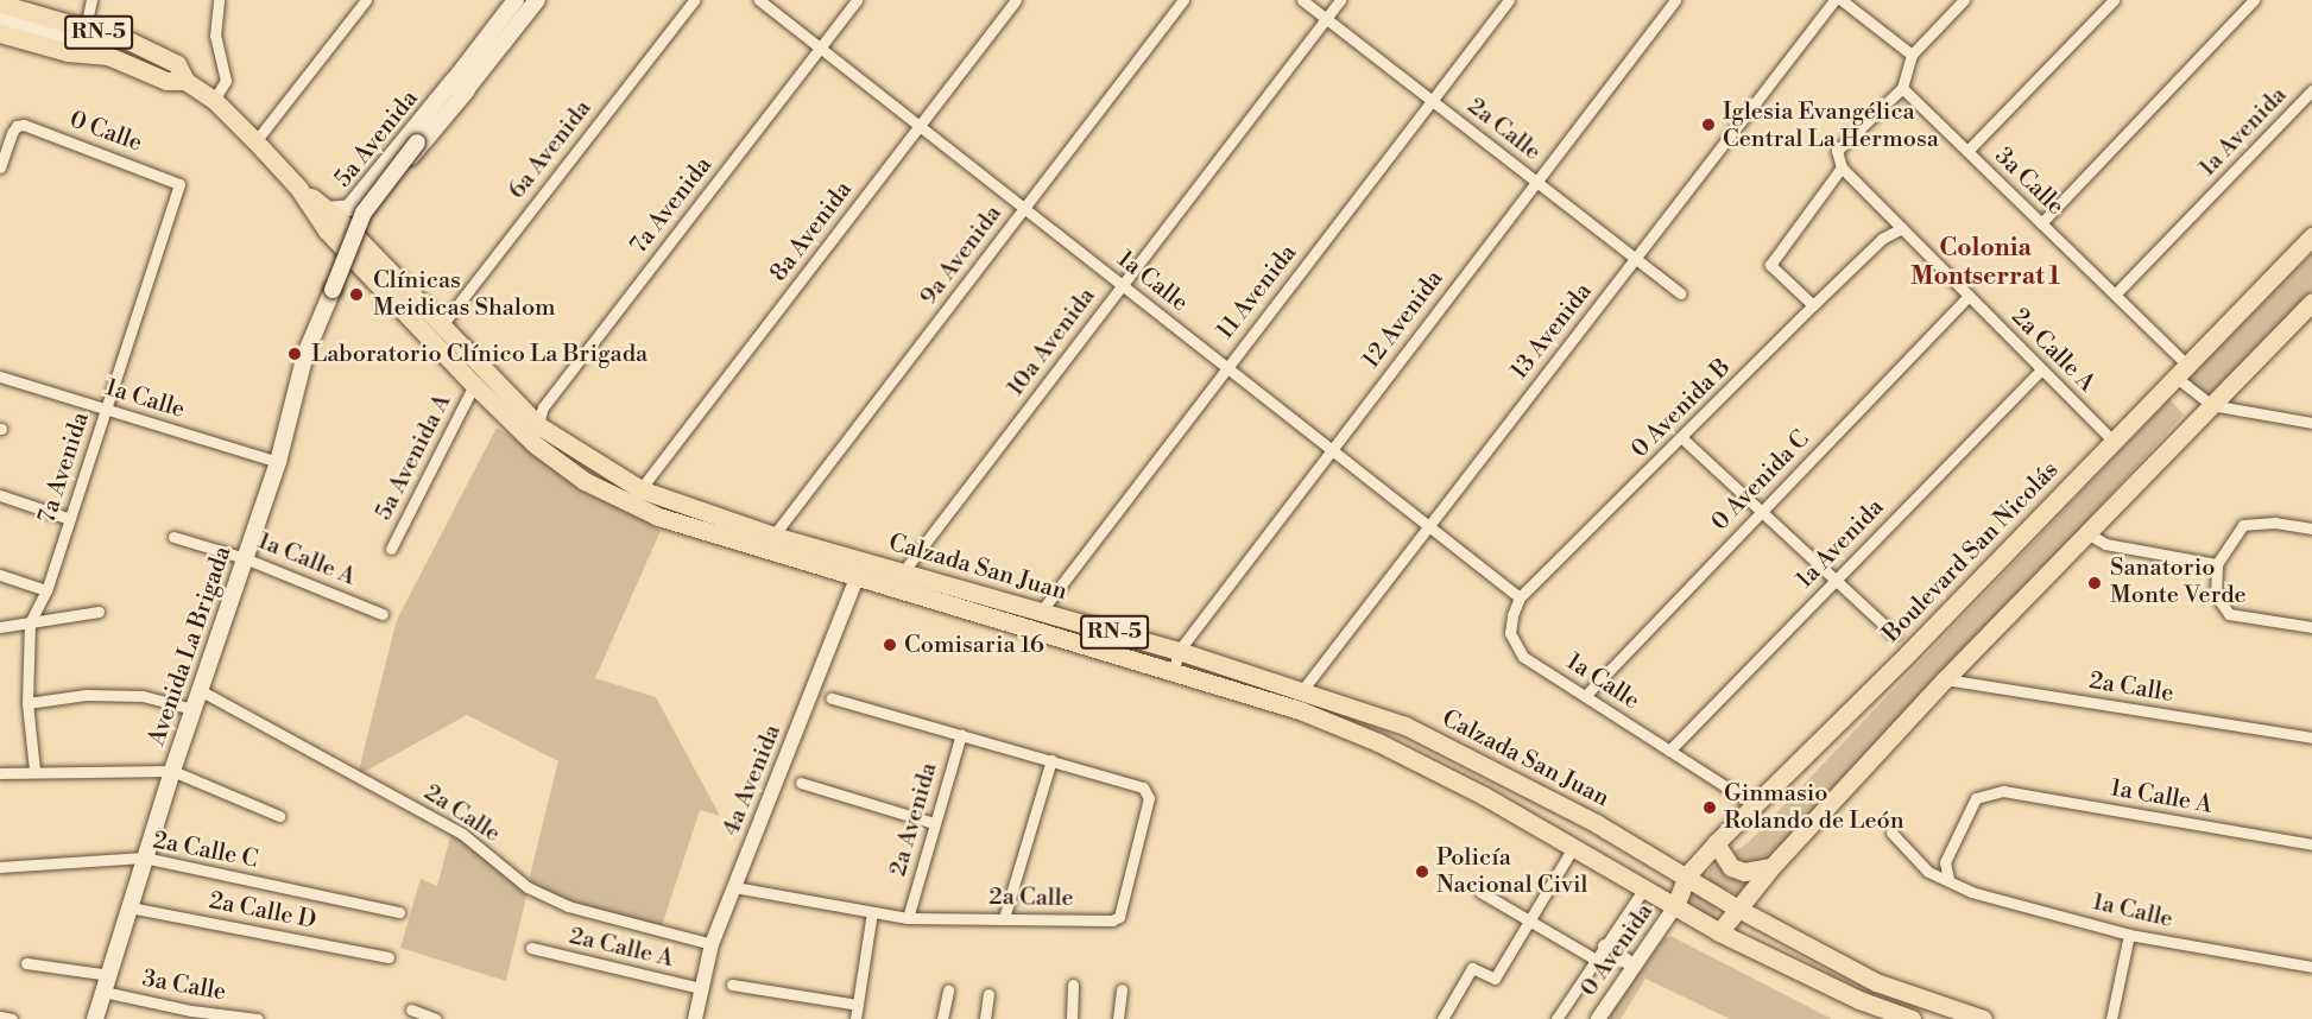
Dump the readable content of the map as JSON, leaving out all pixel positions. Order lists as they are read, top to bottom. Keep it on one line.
{"streets":{"main road":["RN-5","5a Avenida","Boulevard San Nicolás","Calzada San Juan","Avenida La Brigada"],"street":["2a Calle","0 Calle","1a Avenida","6a Avenida","3a Calle","7a Avenida","8a Avenida","9a Avenida","1a Calle","11 Avenida","12 Avenida","13 Avenida","10a Avenida","2a Calle A","0 Avenida B","5a Avenida A","0 Avenida C","1a Calle A","4a Avenida","2a Avenida","2a Calle C","2a Calle D","0 Avenida"]},"crossings":[["2a Calle","11 Avenida"],["2a Calle","12 Avenida"],["2a Calle","13 Avenida"],["2a Calle","10a Avenida"],["2a Calle","Avenida La Brigada"],["2a Calle","4a Avenida"],["2a Calle","2a Avenida"],["0 Calle","7a Avenida"],["1a Avenida","3a Calle"],["1a Avenida","1a Calle"],["1a Avenida","2a Calle A"],["5a Avenida","Calzada San Juan"],["5a Avenida","Avenida La Brigada"],["6a Avenida","Calzada San Juan"],["3a Calle","Boulevard San Nicolás"],["3a Calle","Avenida La Brigada"],["7a Avenida","1a Calle"],["7a Avenida","Calzada San Juan"],["8a Avenida","1a Calle"],["8a Avenida","Calzada San Juan"],["9a Avenida","1a Calle"],["9a Avenida","Calzada San Juan"],["1a Calle","11 Avenida"],["1a Calle","12 Avenida"],["1a Calle","13 Avenida"],["1a Calle","10a Avenida"],["1a Calle","0 Avenida B"],["1a Calle","0 Avenida C"],["1a Calle","Boulevard San Nicolás"],["1a Calle","1a Calle A"],["1a Calle","Avenida La Brigada"],["11 Avenida","Calzada San Juan"],["12 Avenida","Calzada San Juan"],["13 Avenida","Calzada San Juan"],["10a Avenida","Calzada San Juan"],["2a Calle A","0 Avenida B"],["2a Calle A","0 Avenida C"],["2a Calle A","Boulevard San Nicolás"],["2a Calle A","4a Avenida"],["5a Avenida A","Calzada San Juan"],["Boulevard San Nicolás","Calzada San Juan"],["Boulevard San Nicolás","0 Avenida"],["1a Calle A","Avenida La Brigada"],["Calzada San Juan","4a Avenida"],["Calzada San Juan","0 Avenida"],["Avenida La Brigada","2a Calle C"],["Avenida La Brigada","2a Calle D"]],"districts":["Colonia Montserrat 1"],"places":["Iglesia Evangélica Central La Hermosa","Clínicas Meidicas Shalom","Laboratorio Clínico La Brigada","Sanatorio Monte Verde","Comisaria 16","Ginmasio Rolando de León","Policía Nacional Civil"]}
